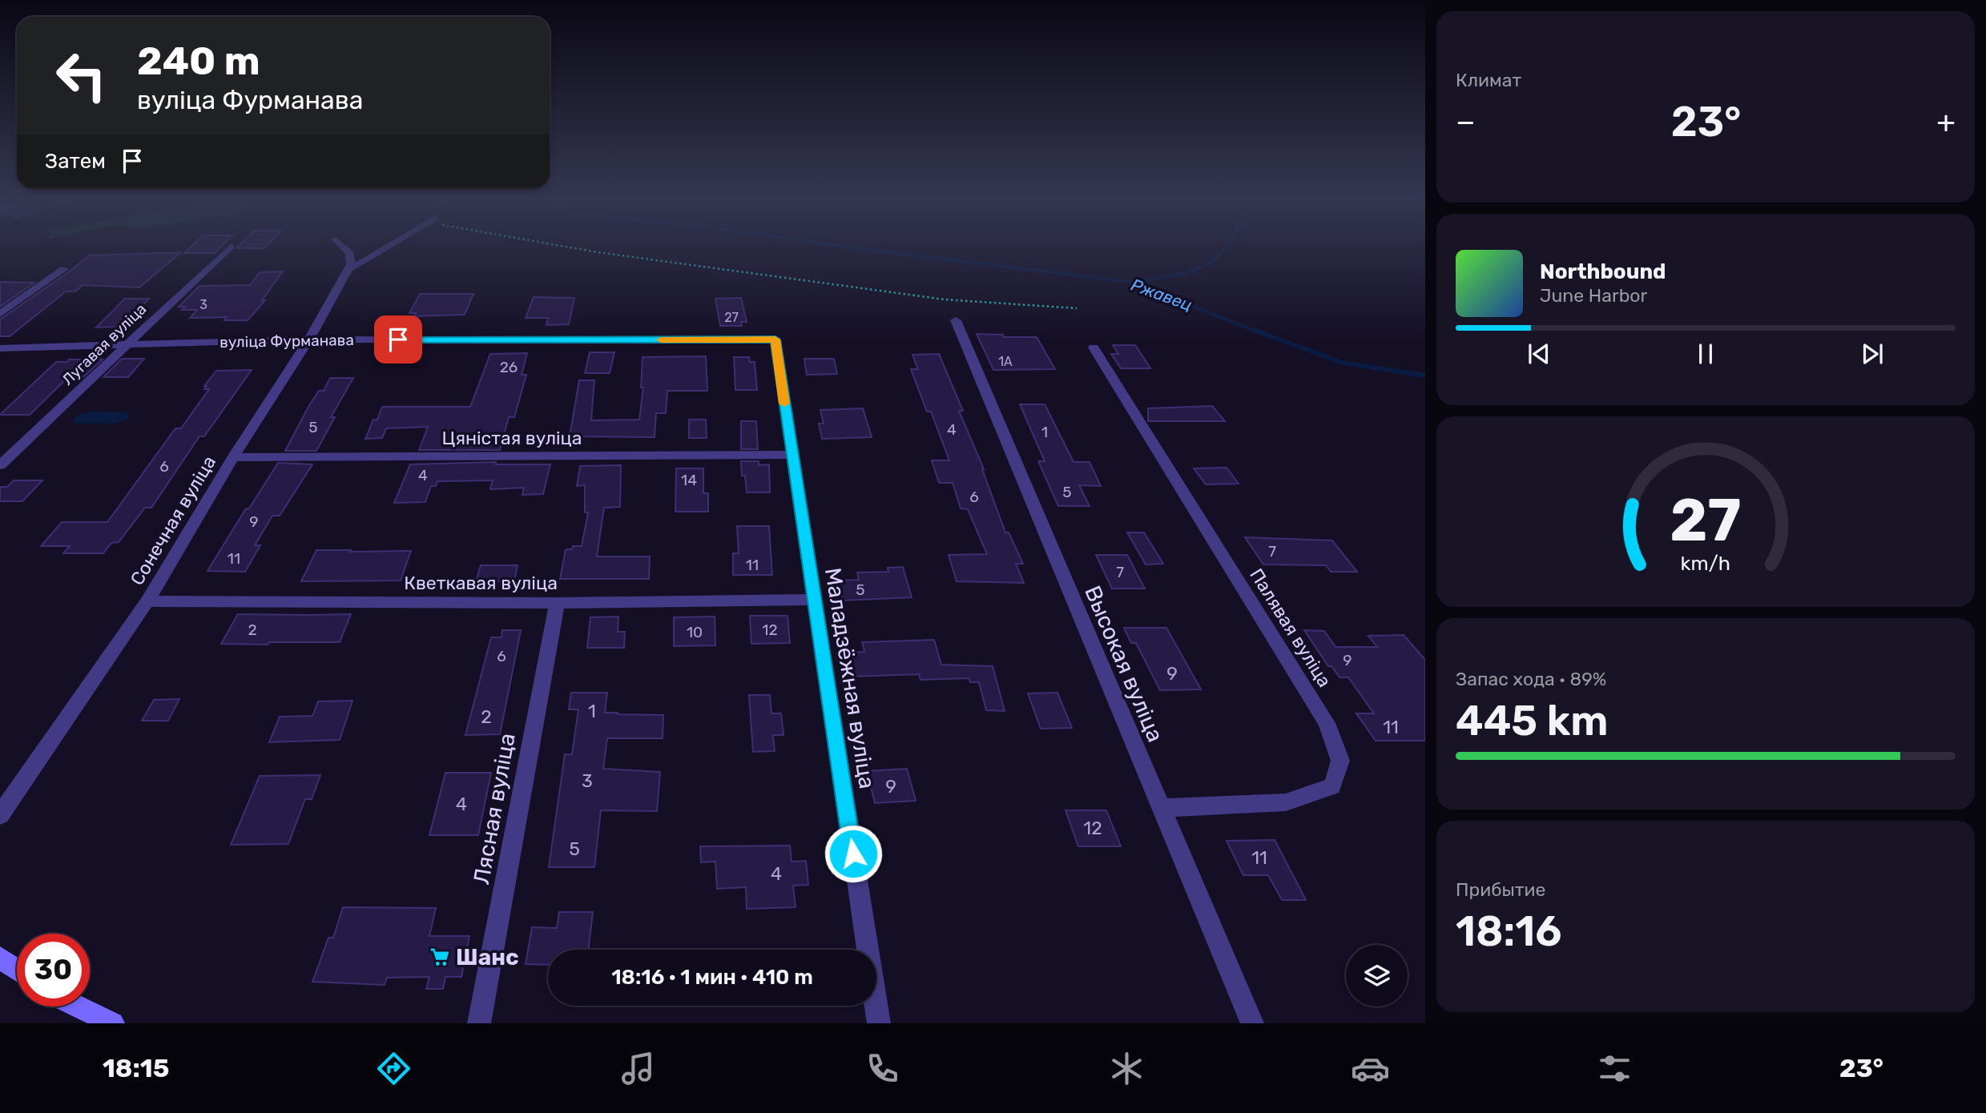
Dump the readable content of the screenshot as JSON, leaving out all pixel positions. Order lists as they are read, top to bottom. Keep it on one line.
{"streets":{"street":["вуліца Фурманава","Лугавая вуліца","Цяністая вуліца","Сонечная вуліца","Кветкавая вуліца","Палявая вуліца","Высокая вуліца","Маладзёжная вуліца","Лясная вуліца"]},"crossings":[["вуліца Фурманава","Лугавая вуліца"],["вуліца Фурманава","Сонечная вуліца"],["вуліца Фурманава","Маладзёжная вуліца"],["Цяністая вуліца","Сонечная вуліца"],["Цяністая вуліца","Маладзёжная вуліца"],["Сонечная вуліца","Кветкавая вуліца"],["Кветкавая вуліца","Маладзёжная вуліца"],["Кветкавая вуліца","Лясная вуліца"],["Палявая вуліца","Высокая вуліца"]],"water":["Ржавец"],"places":{"supermarket":["Шанс"]},"house_numbers":["3","27","1А","26","5","4","1","6","4","14","5","6","9","7","11","11","7","5","2","12","10","6","9","9","1","2","11","3","9","4","12","5","11","4"],"page":{"tile":["Климат",["Запас хода · 89%","445 km"],["Прибытие","18:16"]],"turn":["240 m","вуліца Фурманава"],"heat":["−","23°","+"],"then":"Затем","song":["Northbound","June Harbor"],"limit":"30","trip":"18:16 · 1 мин · 410 m","tabs":["18:15","23°"],"gauge":["27","km/h"]}}
